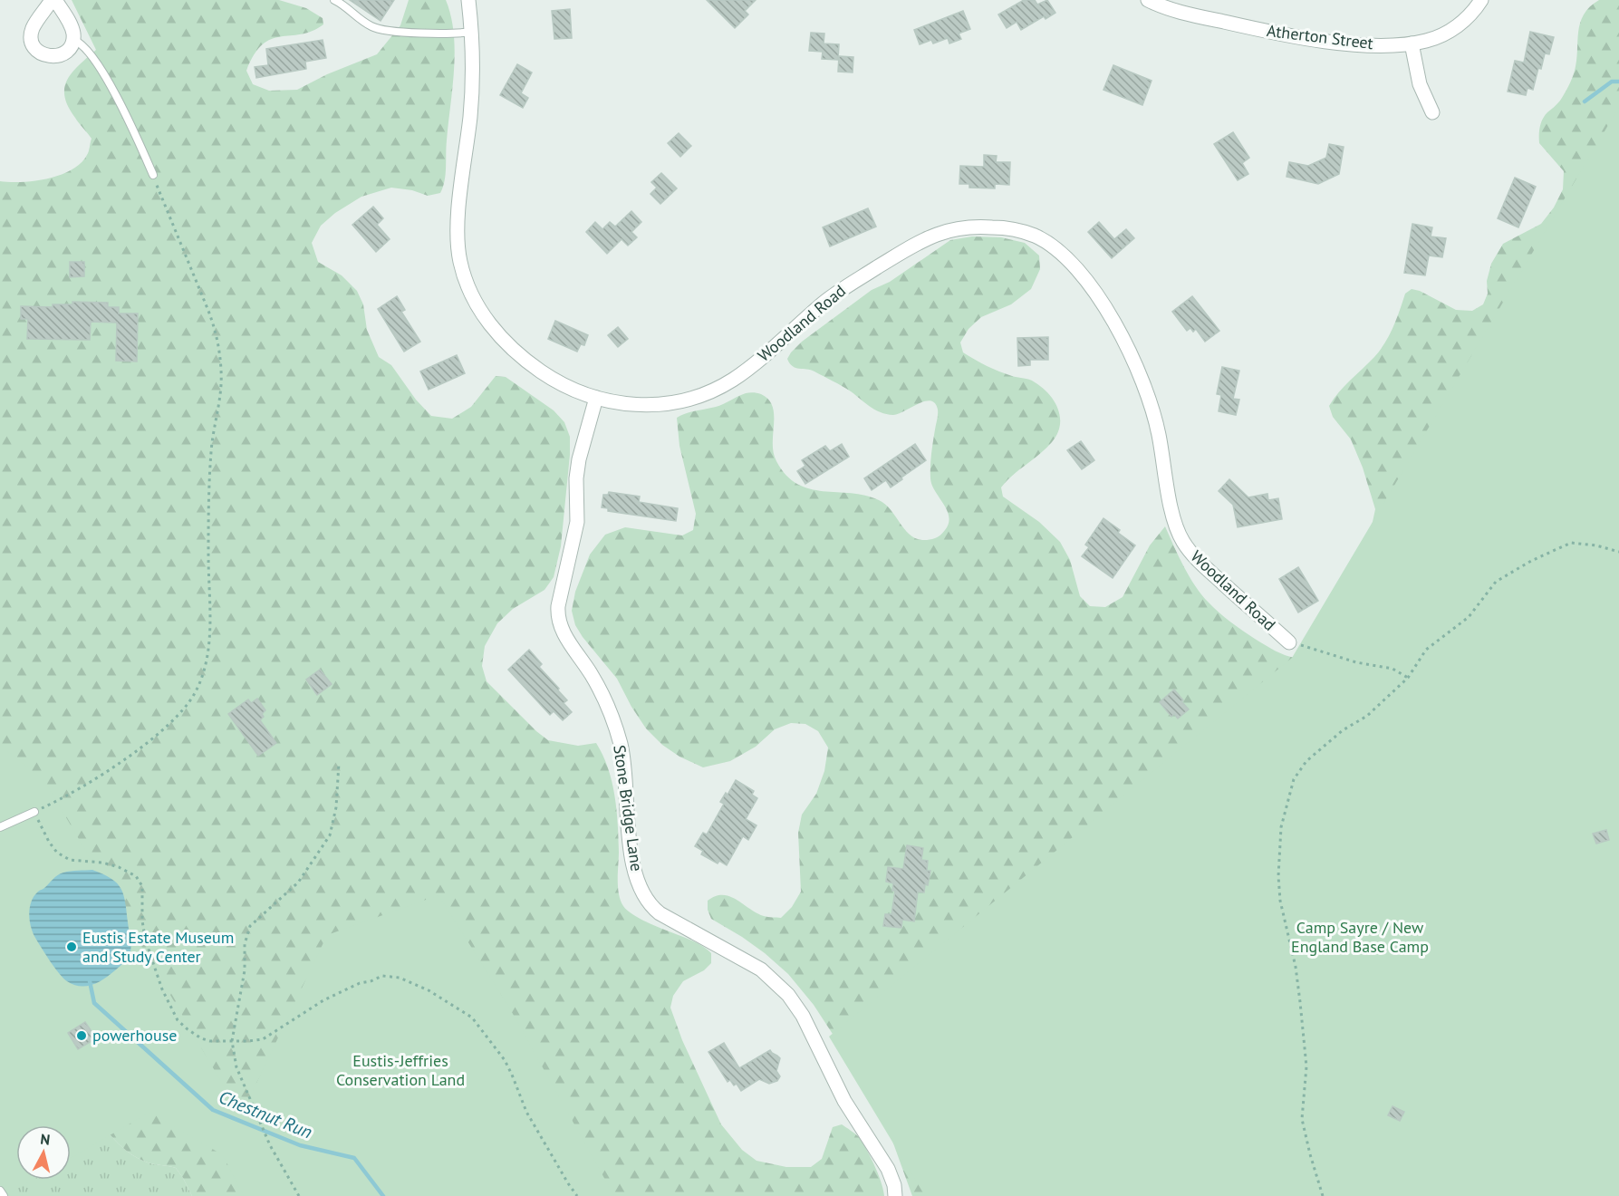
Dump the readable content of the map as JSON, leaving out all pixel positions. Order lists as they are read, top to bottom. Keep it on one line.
{"streets":{"street":["Atherton Street","Woodland Road","Stone Bridge Lane"]},"crossings":[["Woodland Road","Stone Bridge Lane"]],"water":["Chestnut Run"],"parks":["Camp Sayre / New England Base Camp","Eustis-Jeffries Conservation Land"],"places":["Eustis Estate Museum and Study Center","powerhouse"],"north":"top"}
